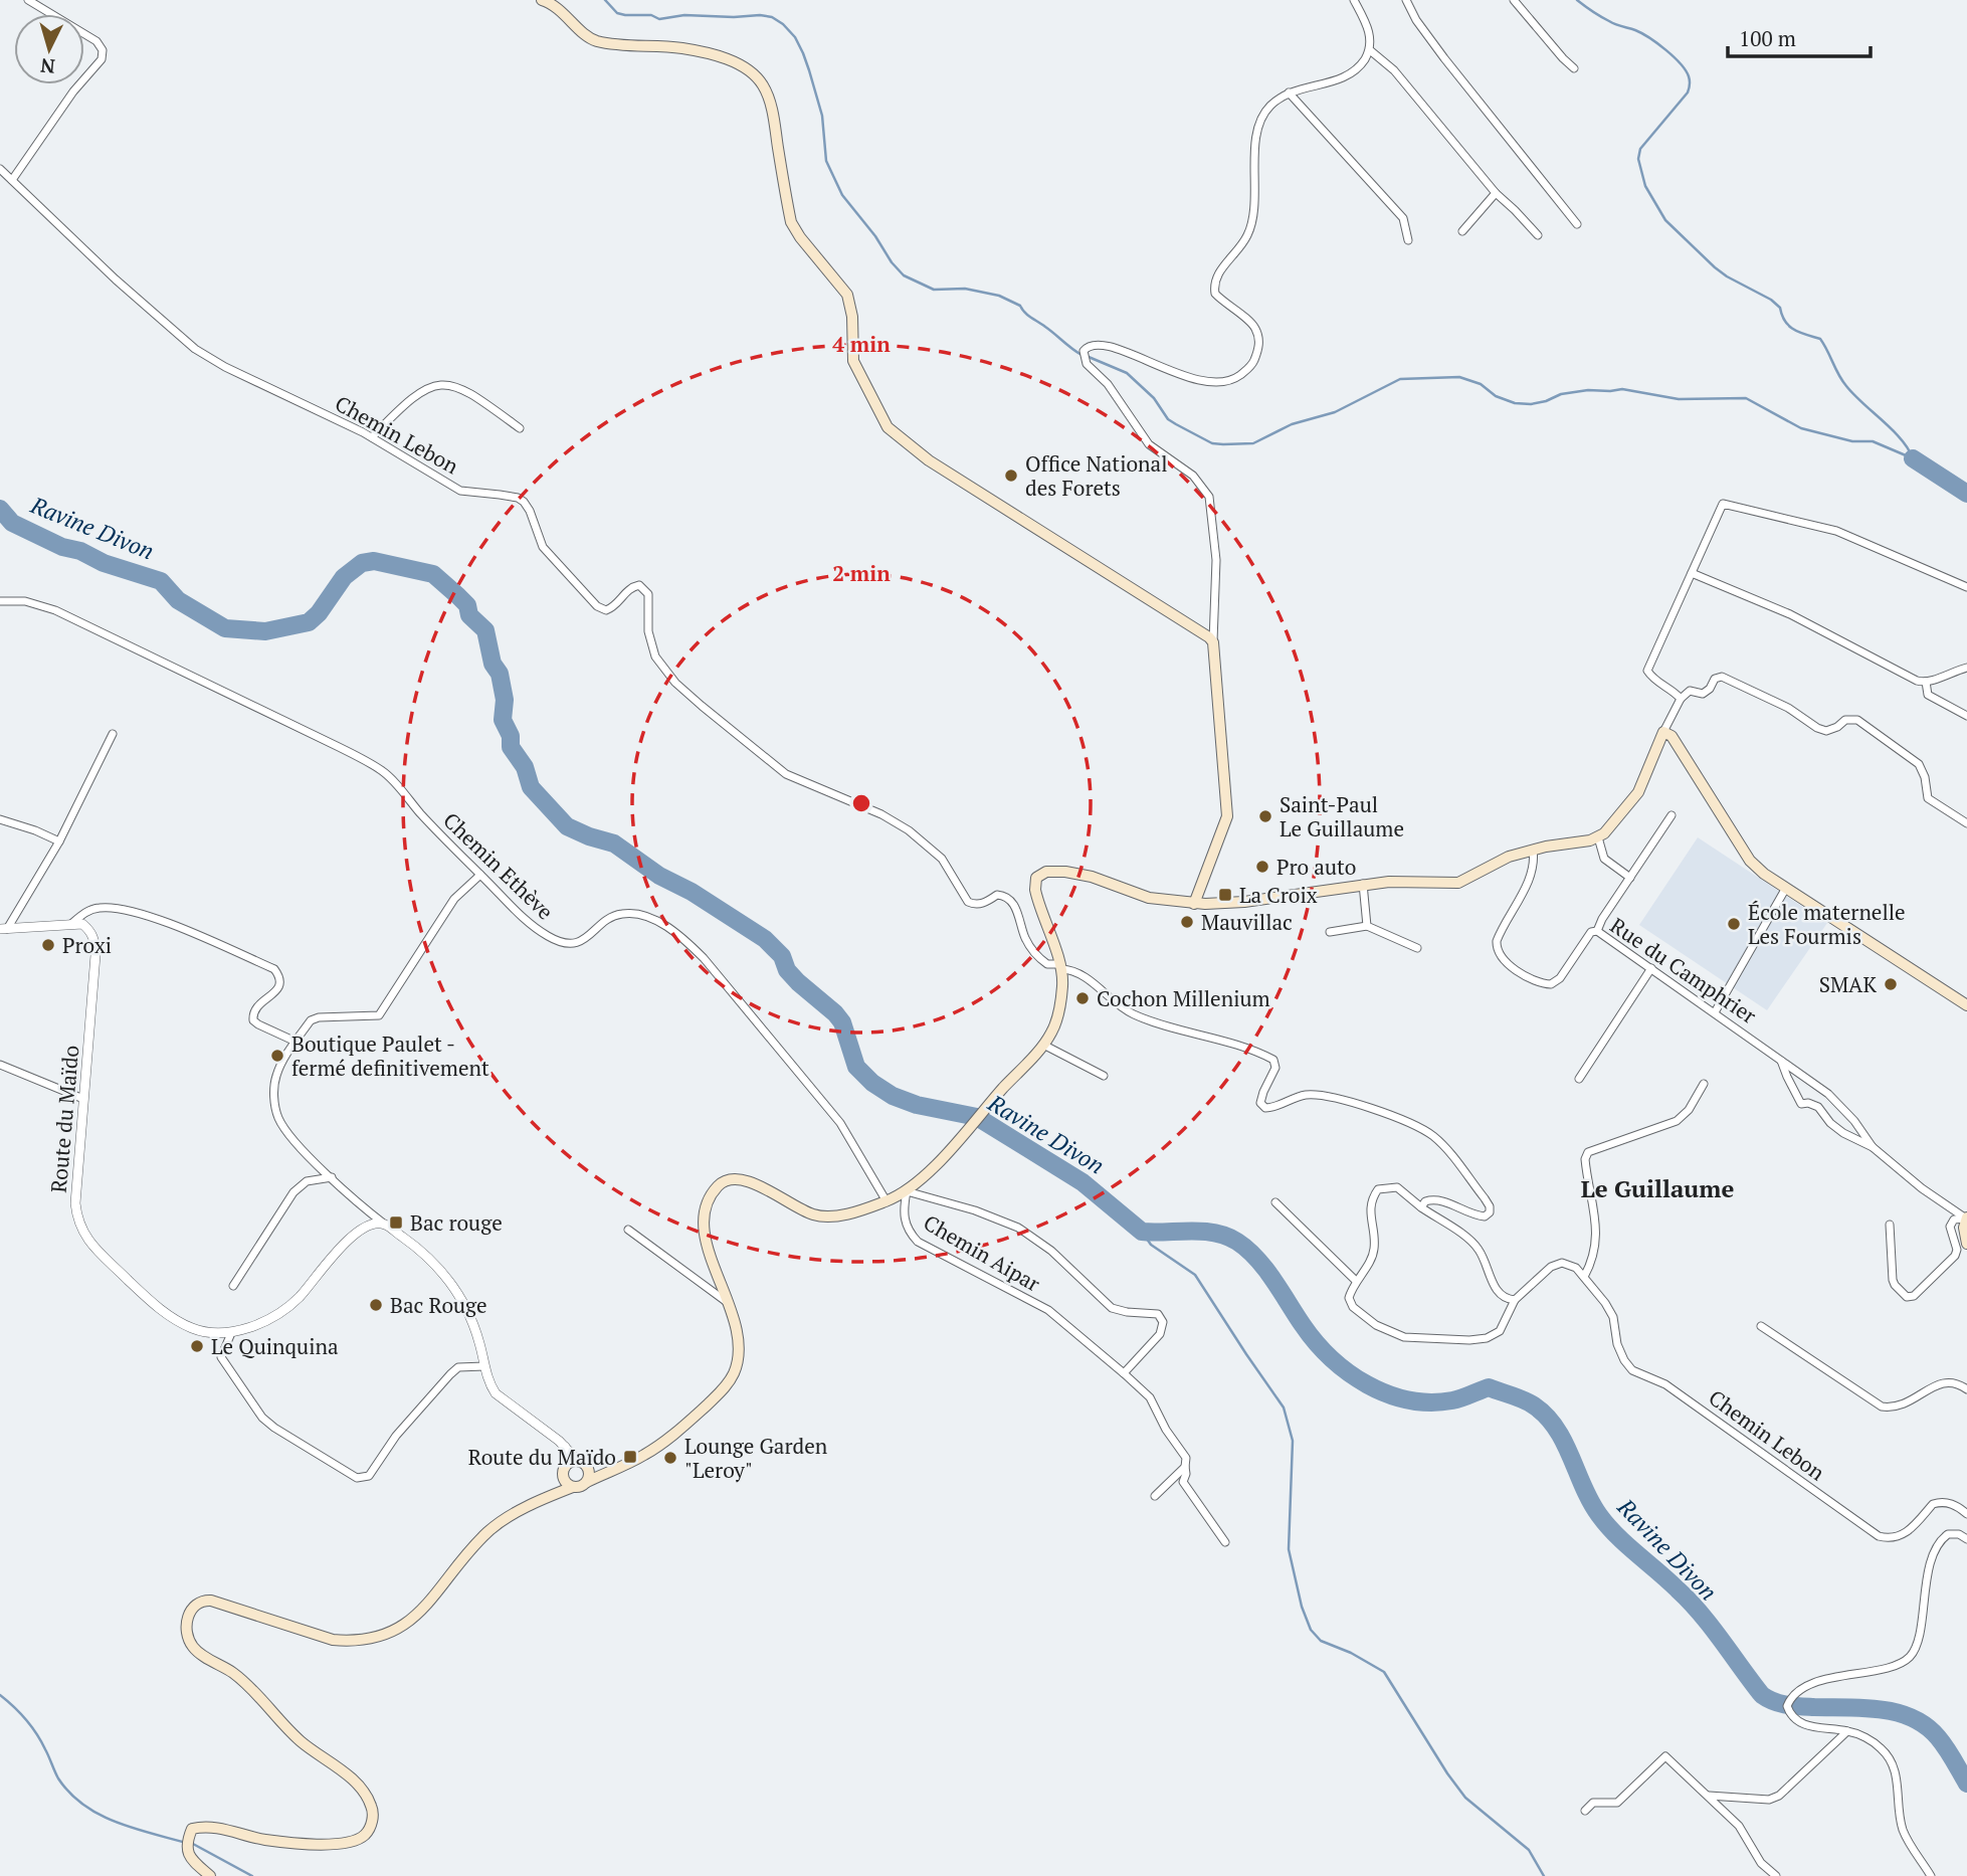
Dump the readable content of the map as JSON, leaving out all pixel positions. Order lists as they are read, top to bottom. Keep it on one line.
{"streets":{"street":["Chemin Lebon","Chemin Ethève","Rue du Camphrier","Route du Maïdo","Chemin Aipar"]},"districts":["Le Guillaume"],"water":["Ravine Divon"],"places":{"other":["Office National des Forets","Saint-Paul Le Guillaume","Pro auto","Mauvillac","École maternelle Les Fourmis","Proxi","SMAK","Cochon Millenium","Boutique Paulet - fermé definitivement","Bac Rouge","Le Quinquina","Lounge Garden \"Leroy\""],"transit":["La Croix","Bac rouge","Route du Maïdo"]},"scale_bar":"100 m","north":"bottom","rings":["4 min","2 min"]}
